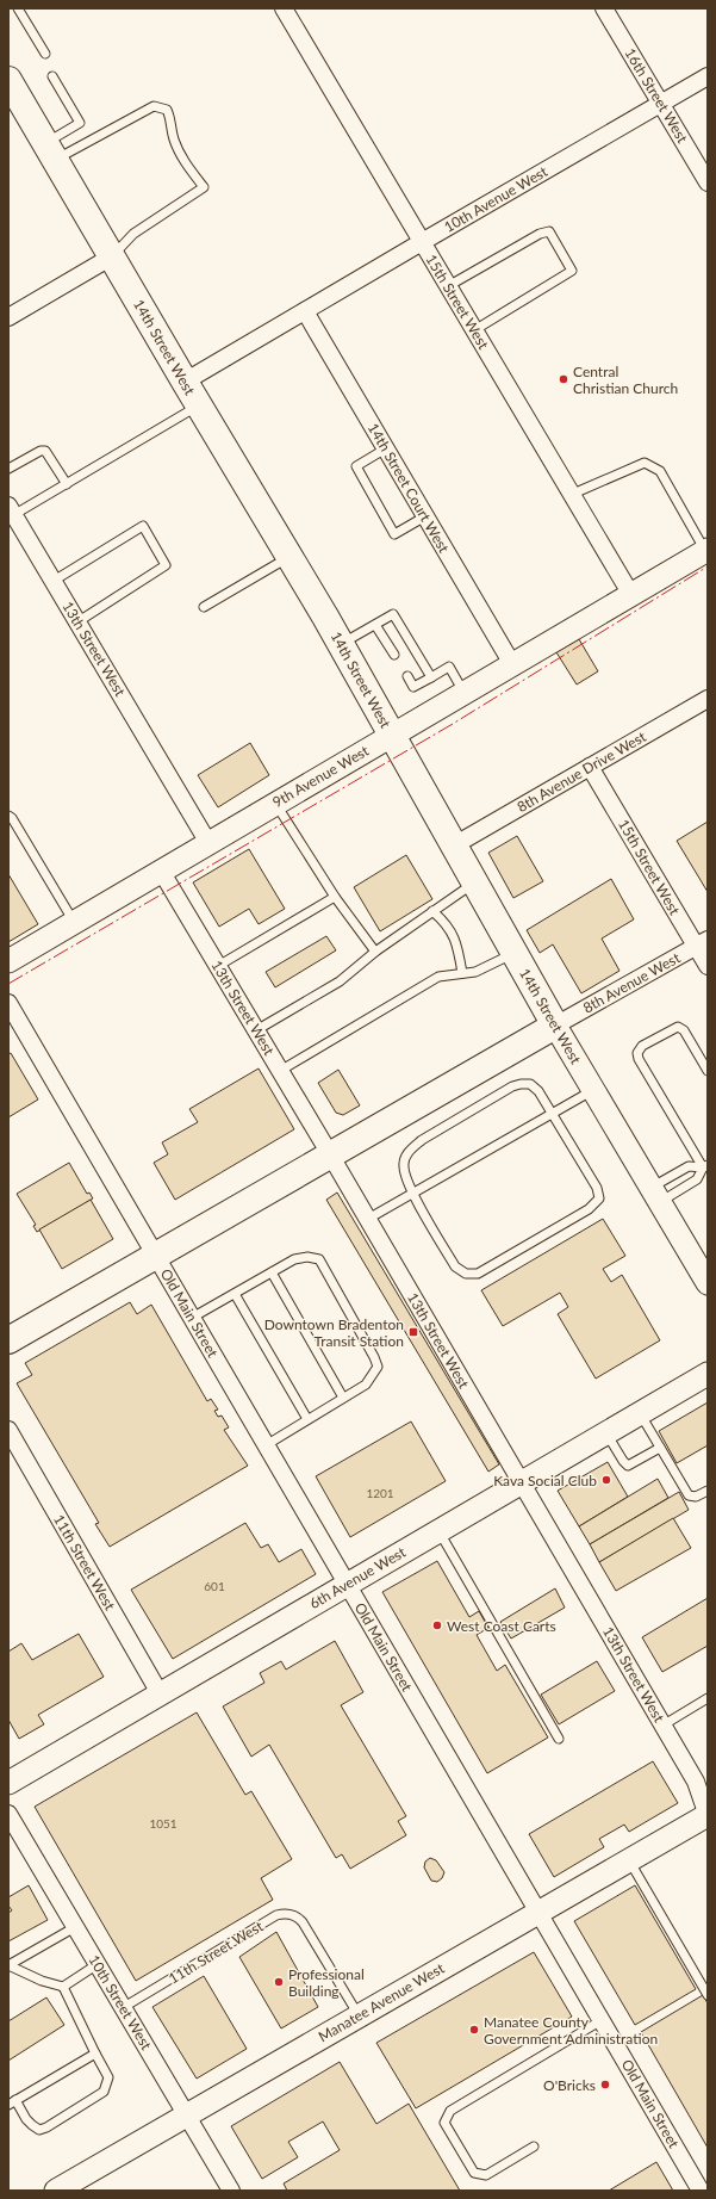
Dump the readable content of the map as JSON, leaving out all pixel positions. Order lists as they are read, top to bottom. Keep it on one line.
{"streets":{"main road":["14th Street West","9th Avenue West","6th Avenue West","Manatee Avenue West"],"street":["16th Street West","10th Avenue West","15th Street West","14th Street Court West","13th Street West","8th Avenue Drive West","8th Avenue West","Old Main Street","11th Street West","10th Street West"]},"crossings":[["16th Street West","10th Avenue West"],["10th Avenue West","15th Street West"],["10th Avenue West","14th Street West"],["10th Avenue West","14th Street Court West"],["15th Street West","8th Avenue Drive West"],["15th Street West","9th Avenue West"],["15th Street West","8th Avenue West"],["14th Street West","8th Avenue Drive West"],["14th Street West","9th Avenue West"],["14th Street West","8th Avenue West"],["14th Street Court West","9th Avenue West"],["13th Street West","9th Avenue West"],["13th Street West","6th Avenue West"],["13th Street West","Manatee Avenue West"],["Old Main Street","6th Avenue West"],["Old Main Street","Manatee Avenue West"],["11th Street West","6th Avenue West"],["11th Street West","10th Street West"],["11th Street West","Manatee Avenue West"],["10th Street West","Manatee Avenue West"]],"places":{"other":["Central Christian Church","Kava Social Club","West Coast Carts","Professional Building","Manatee County Government Administration","O'Bricks"],"transit":["Downtown Bradenton Transit Station"]},"house_numbers":["1201","601","1051"]}
